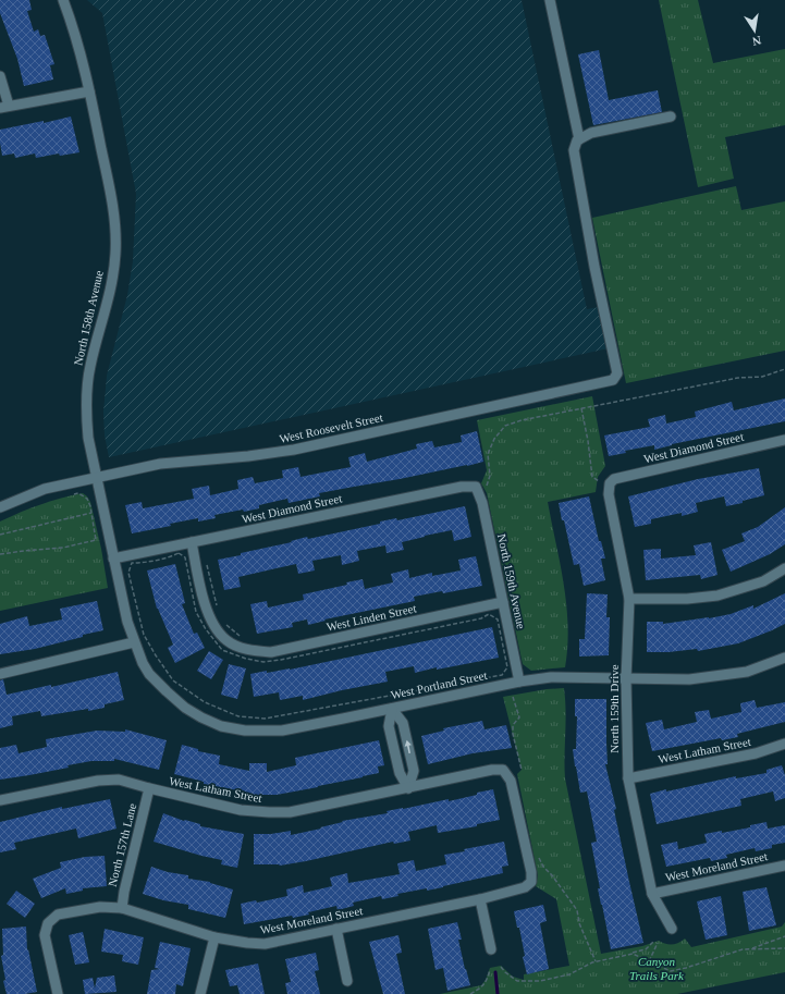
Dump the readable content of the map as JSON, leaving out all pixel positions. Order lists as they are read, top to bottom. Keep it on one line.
{"streets":{"street":["North 158th Avenue","West Roosevelt Street","West Diamond Street","North 159th Avenue","West Linden Street","West Portland Street","North 159th Drive","West Latham Street","North 157th Lane","West Moreland Street"]},"crossings":[["North 158th Avenue","West Roosevelt Street"],["North 158th Avenue","West Diamond Street"],["North 158th Avenue","West Portland Street"],["West Diamond Street","North 159th Avenue"],["West Diamond Street","West Linden Street"],["West Diamond Street","North 159th Drive"],["North 159th Avenue","West Linden Street"],["North 159th Avenue","West Portland Street"],["West Portland Street","North 159th Drive"],["North 159th Drive","West Latham Street"],["North 159th Drive","West Moreland Street"],["West Latham Street","North 157th Lane"],["West Latham Street","West Moreland Street"],["North 157th Lane","West Moreland Street"]],"parks":["Canyon Trails Park"],"north":"bottom"}
